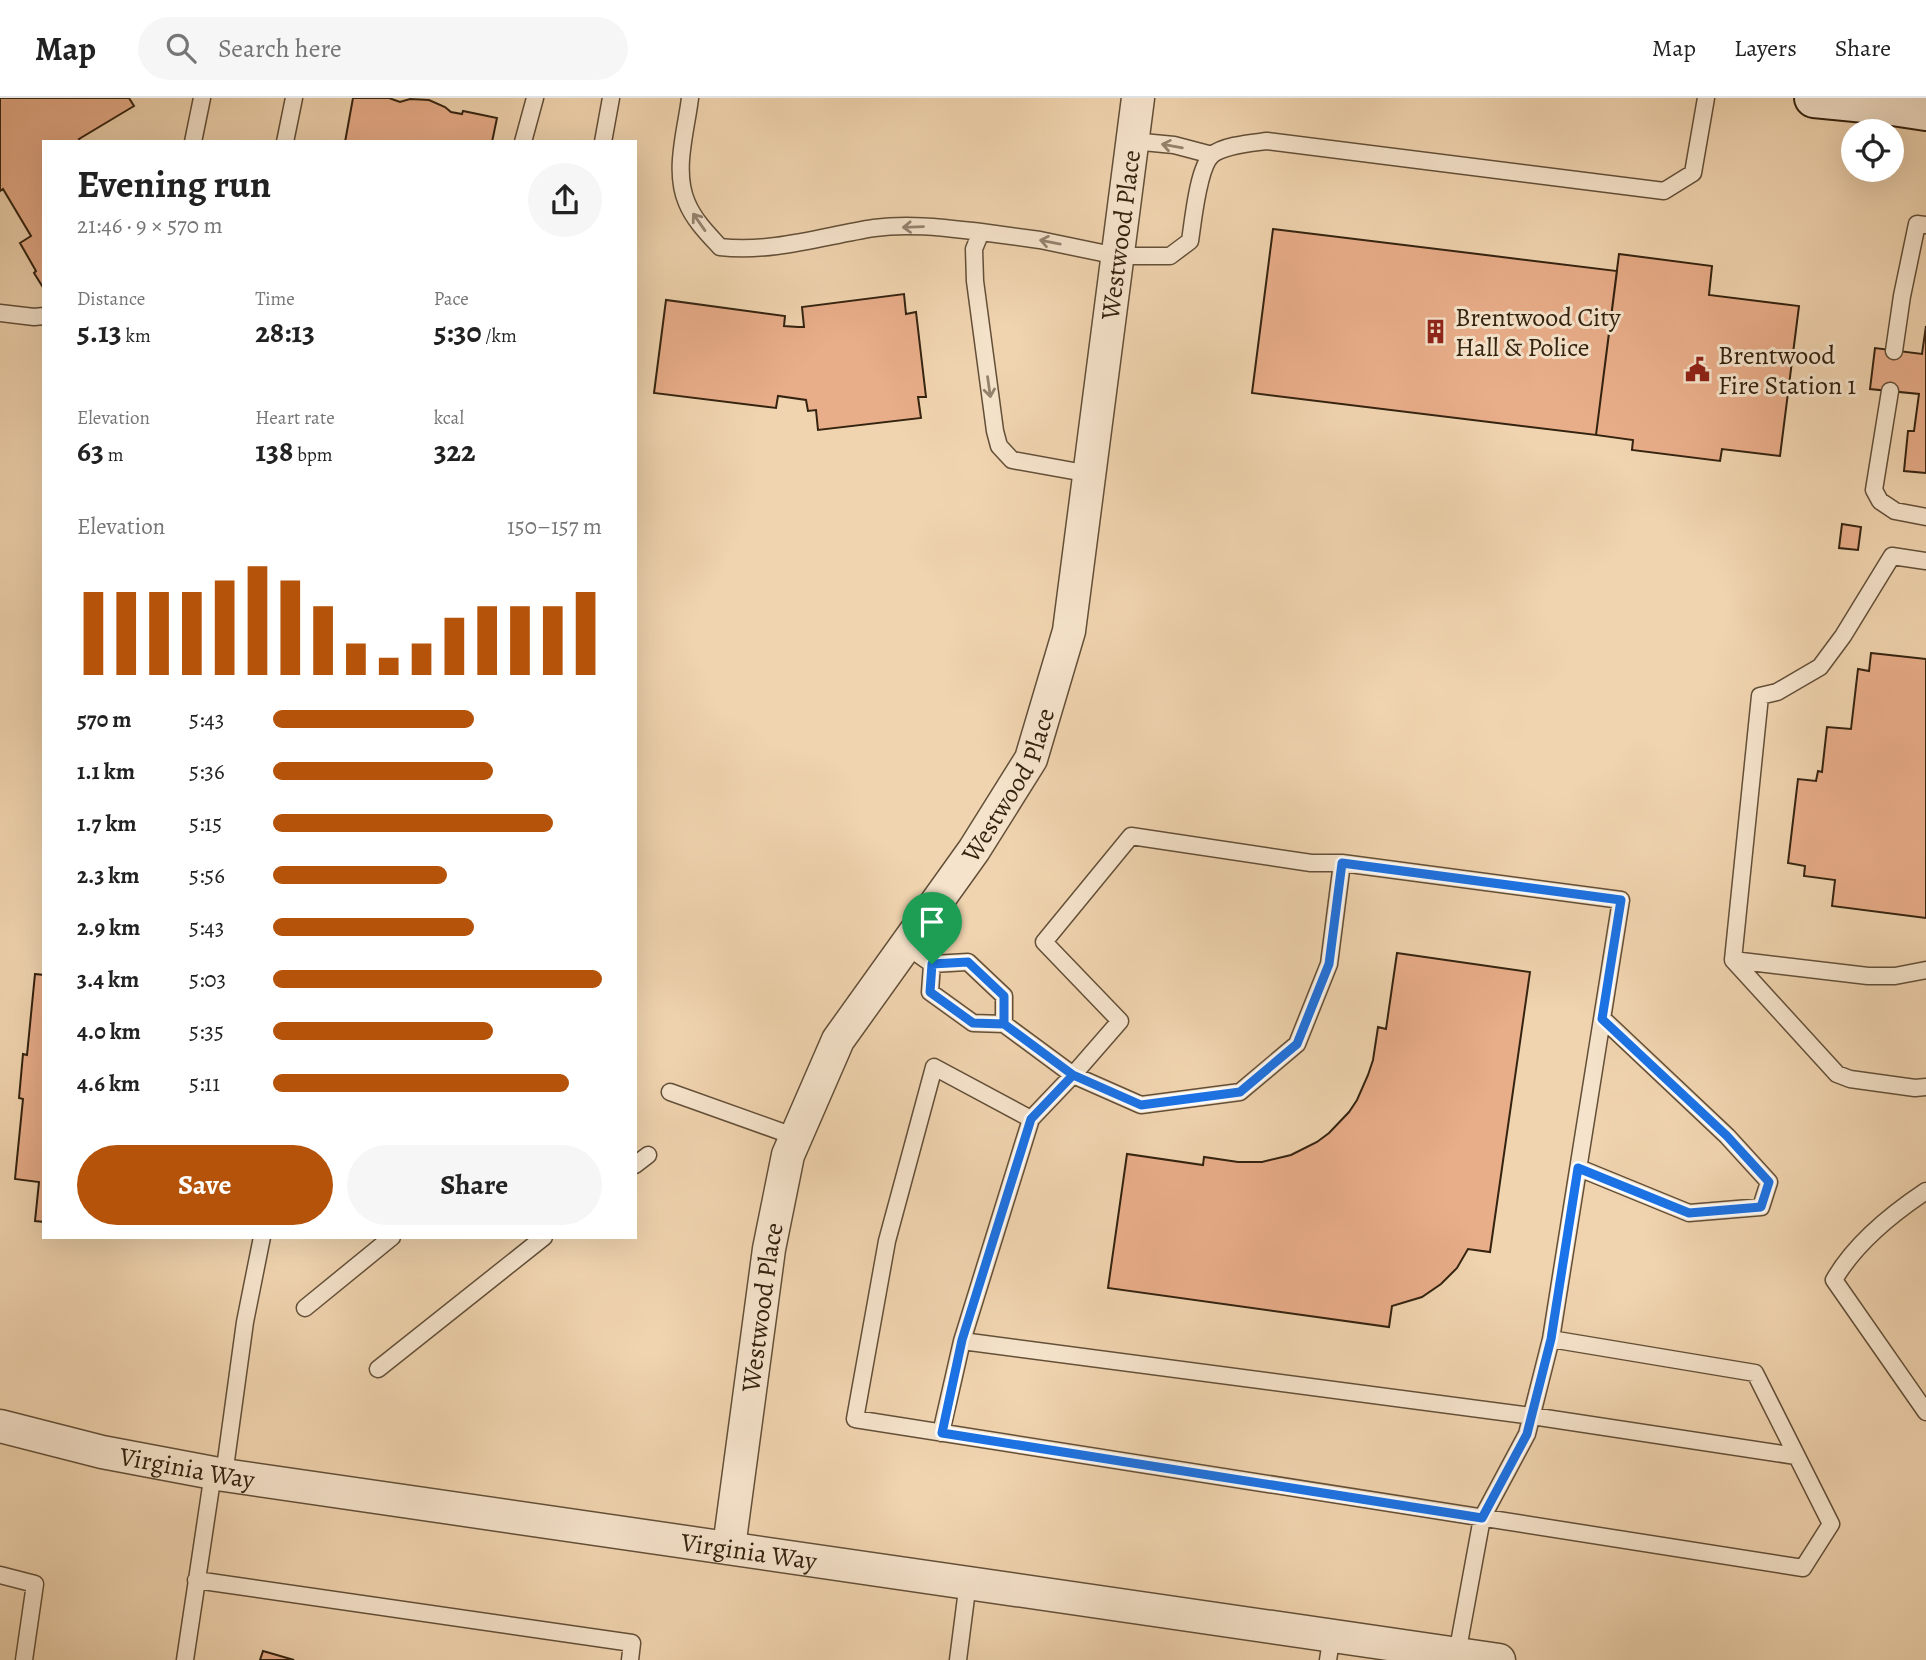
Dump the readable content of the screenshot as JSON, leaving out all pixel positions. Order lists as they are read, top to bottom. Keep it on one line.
{"streets":{"street":["Westwood Place","Virginia Way"]},"crossings":[["Westwood Place","Virginia Way"]],"places":{"building":["Brentwood City Hall & Police"],"public building":["Brentwood Fire Station 1"]},"page":{"header":"Map","search":"Search here","nav":["Map","Layers","Share"],"heading":["Evening run","21:46 · 9 × 570 m"],"stats":[["Distance","5.13 km"],["Time","28:13"],["Pace","5:30 /km"],["Elevation","63 m"],["Heart rate","138 bpm"],["kcal","322"]],"chart":["Elevation","150–157 m"],"list":[{"name":"570 m","note":"5:43"},{"name":"1.1 km","note":"5:36"},{"name":"1.7 km","note":"5:15"},{"name":"2.3 km","note":"5:56"},{"name":"2.9 km","note":"5:43"},{"name":"3.4 km","note":"5:03"},{"name":"4.0 km","note":"5:35"},{"name":"4.6 km","note":"5:11"}],"buttons":["Save","Share"]}}
